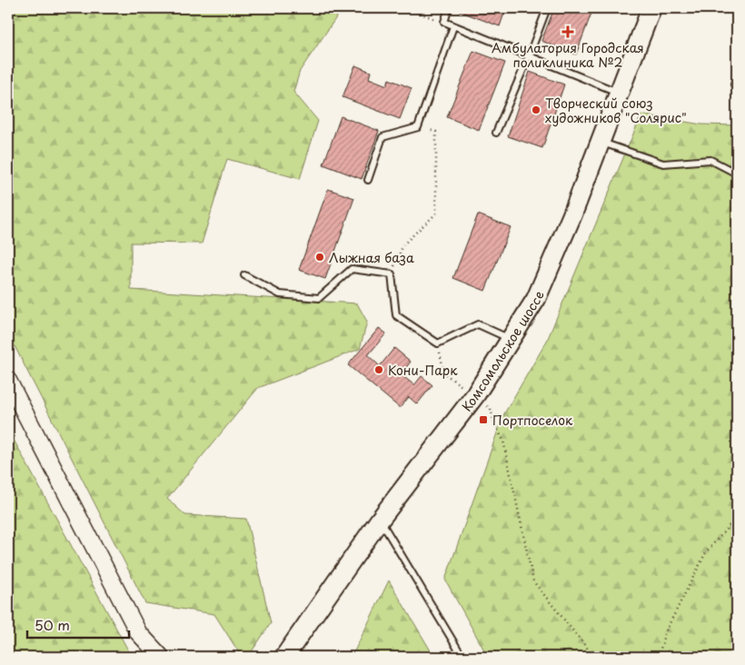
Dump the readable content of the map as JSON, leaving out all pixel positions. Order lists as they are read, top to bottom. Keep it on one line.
{"streets":{"main road":["Комсомольское шоссе"]},"places":{"health":["Амбулатория Городская поликлиника №2"],"other":["Творческий союз художников \"Солярис\"","Лыжная база","Кони-Парк"],"transit":["Портпоселок"]},"scale_bar":"50 m"}
